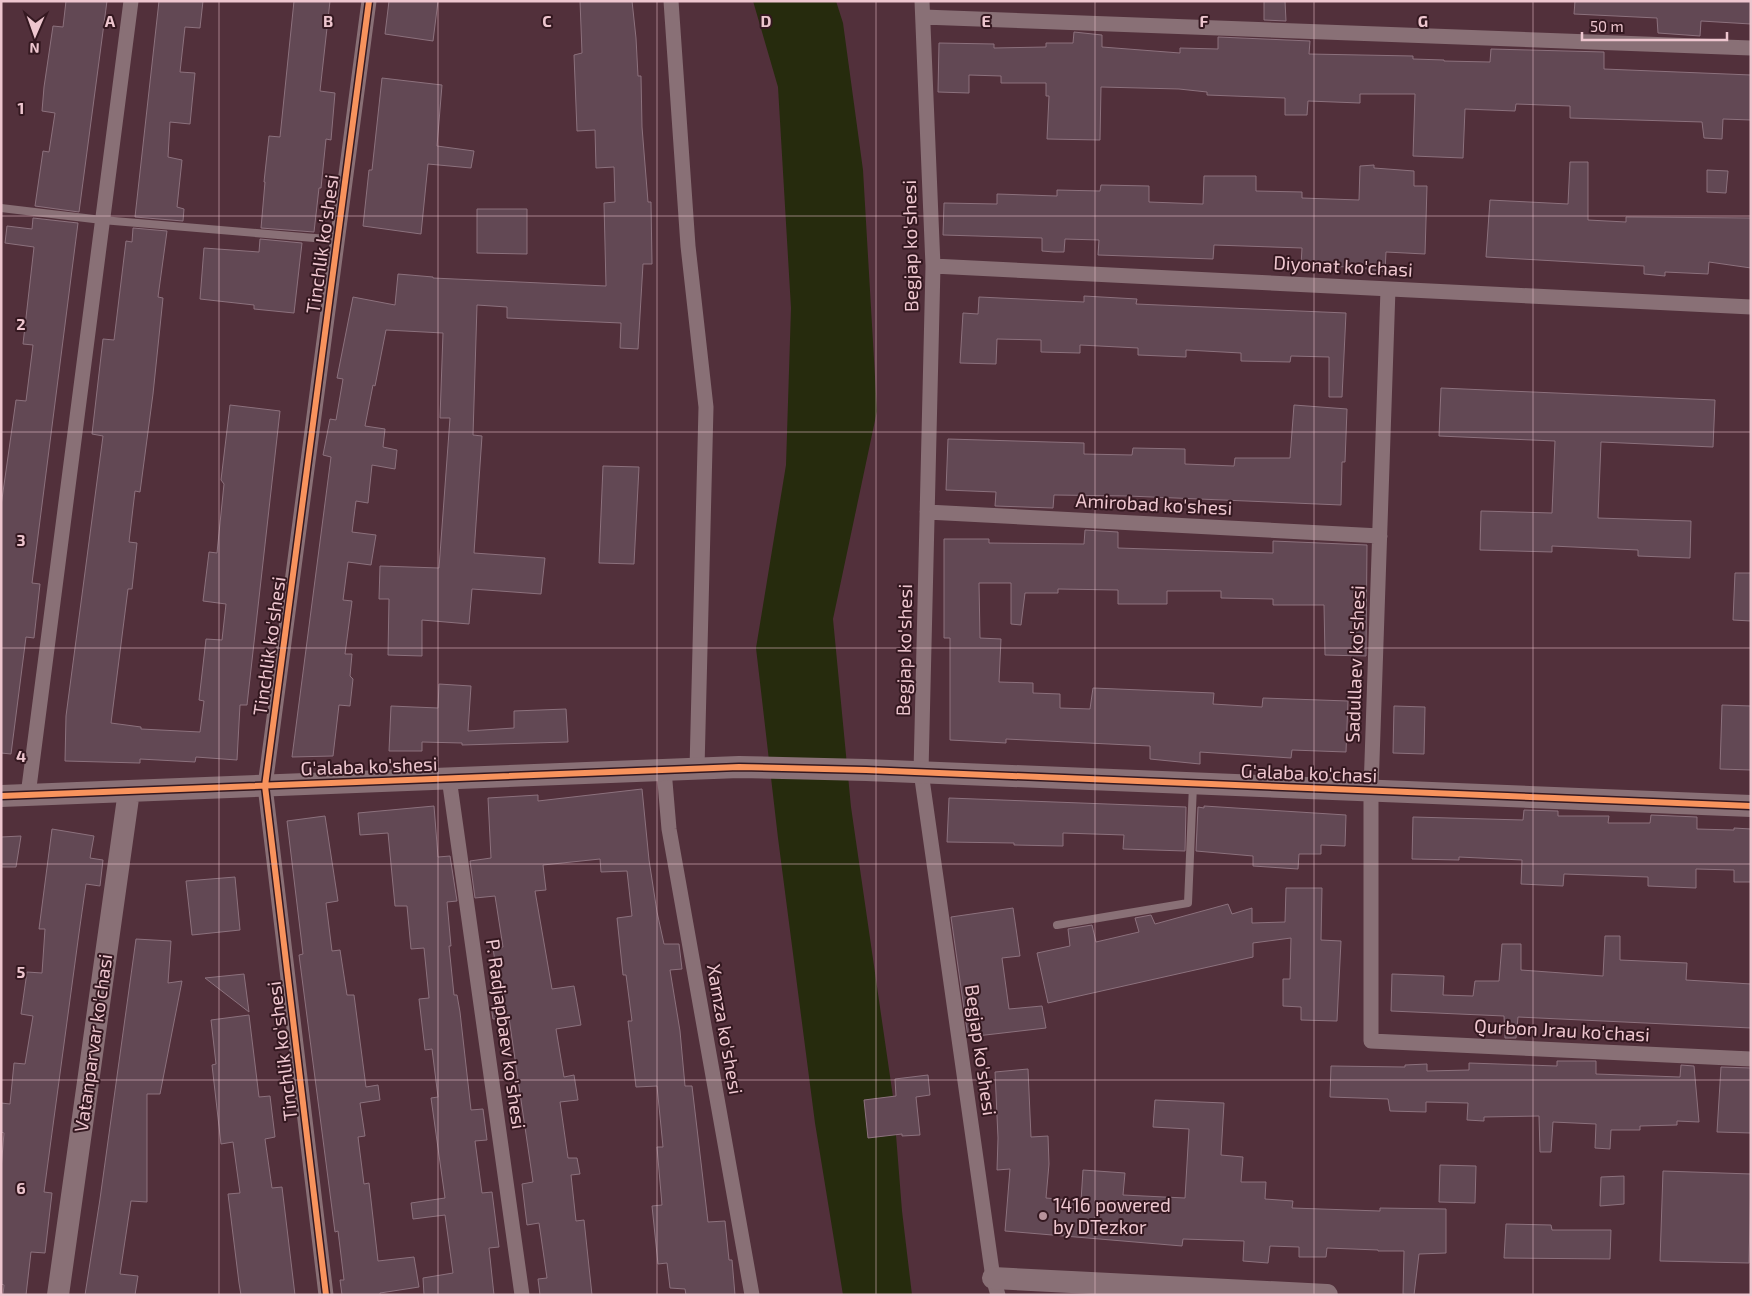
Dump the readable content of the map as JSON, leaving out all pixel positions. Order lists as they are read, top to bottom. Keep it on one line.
{"streets":{"street":["Tinchlik ko'shesi","Begjap ko'shesi","Diyonat ko'chasi","Amirobad ko'shesi","Sadullaev ko'shesi","G'alaba ko'shesi","G'alaba ko'chasi","Xamza ko'shesi","Qurbon Jrau ko'chasi","P. Radjapbaev ko'shesi","Vatanparvar ko'chasi"]},"crossings":[["Tinchlik ko'shesi","G'alaba ko'shesi"],["Begjap ko'shesi","Diyonat ko'chasi"],["Begjap ko'shesi","Amirobad ko'shesi"],["Begjap ko'shesi","G'alaba ko'chasi"],["Diyonat ko'chasi","Sadullaev ko'shesi"],["Amirobad ko'shesi","Sadullaev ko'shesi"],["Sadullaev ko'shesi","G'alaba ko'chasi"],["Sadullaev ko'shesi","Qurbon Jrau ko'chasi"],["G'alaba ko'shesi","G'alaba ko'chasi"],["G'alaba ko'shesi","Xamza ko'shesi"],["G'alaba ko'shesi","P. Radjapbaev ko'shesi"],["G'alaba ko'shesi","Vatanparvar ko'chasi"]],"places":["1416 powered by DTezkor"],"scale_bar":"50 m","north":"bottom","grid":{"columns":["A","B","C","D","E","F","G"],"rows":["1","2","3","4","5","6"]}}
